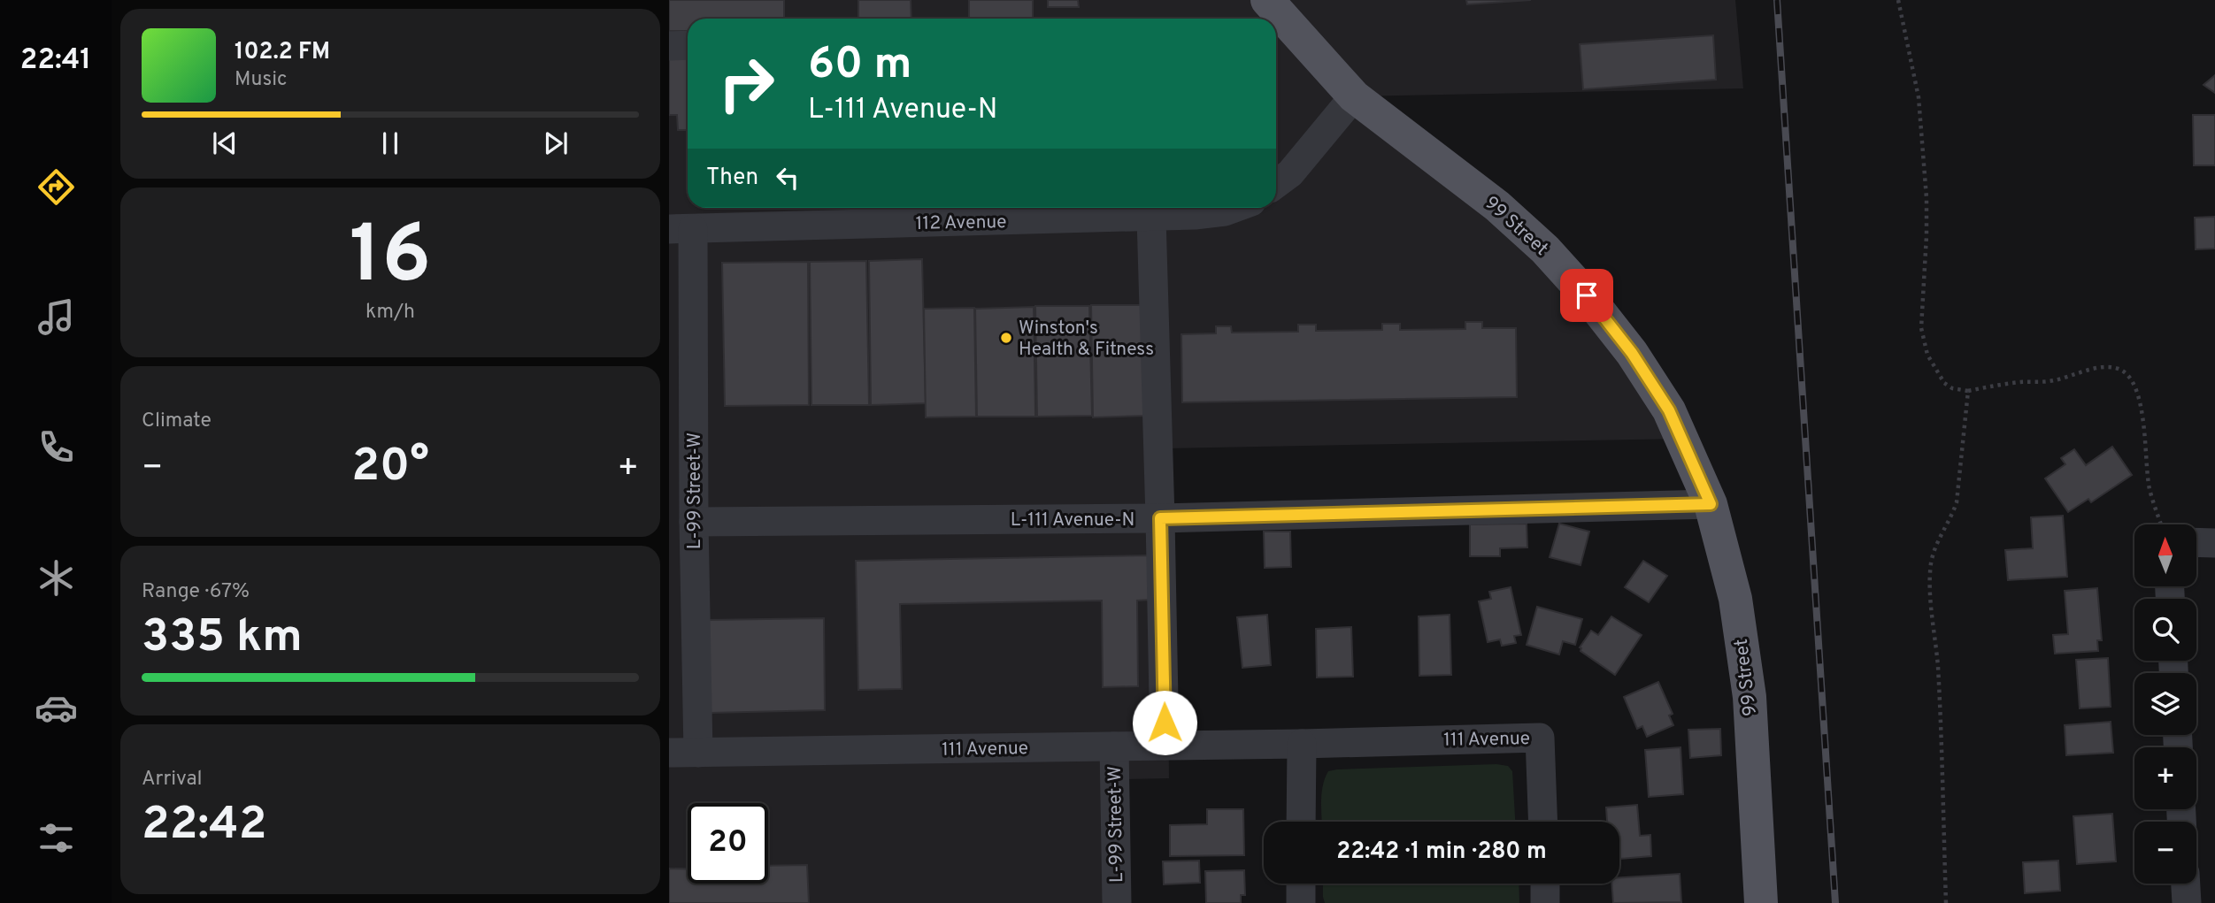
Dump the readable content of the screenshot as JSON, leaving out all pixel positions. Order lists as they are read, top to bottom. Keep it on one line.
{"streets":{"main road":["99 Street"],"street":["112 Avenue","L-99 Street-W","L-111 Avenue-N","111 Avenue"]},"crossings":[["112 Avenue","L-99 Street-W"],["99 Street","L-111 Avenue-N"],["L-99 Street-W","L-111 Avenue-N"],["L-99 Street-W","111 Avenue"]],"places":["Winston's Health & Fitness"],"north":"top","page":{"tabs":"22:41","turn":["60 m","L-111 Avenue-N"],"song":["102.2 FM","Music"],"then":"Then","tile":[["16","km/h"],"Climate",["Range · 67%","335 km"],["Arrival","22:42"]],"heat":["−","20°","+"],"map_buttons":["+","−"],"limit":"20","trip":"22:42 · 1 min · 280 m"}}
